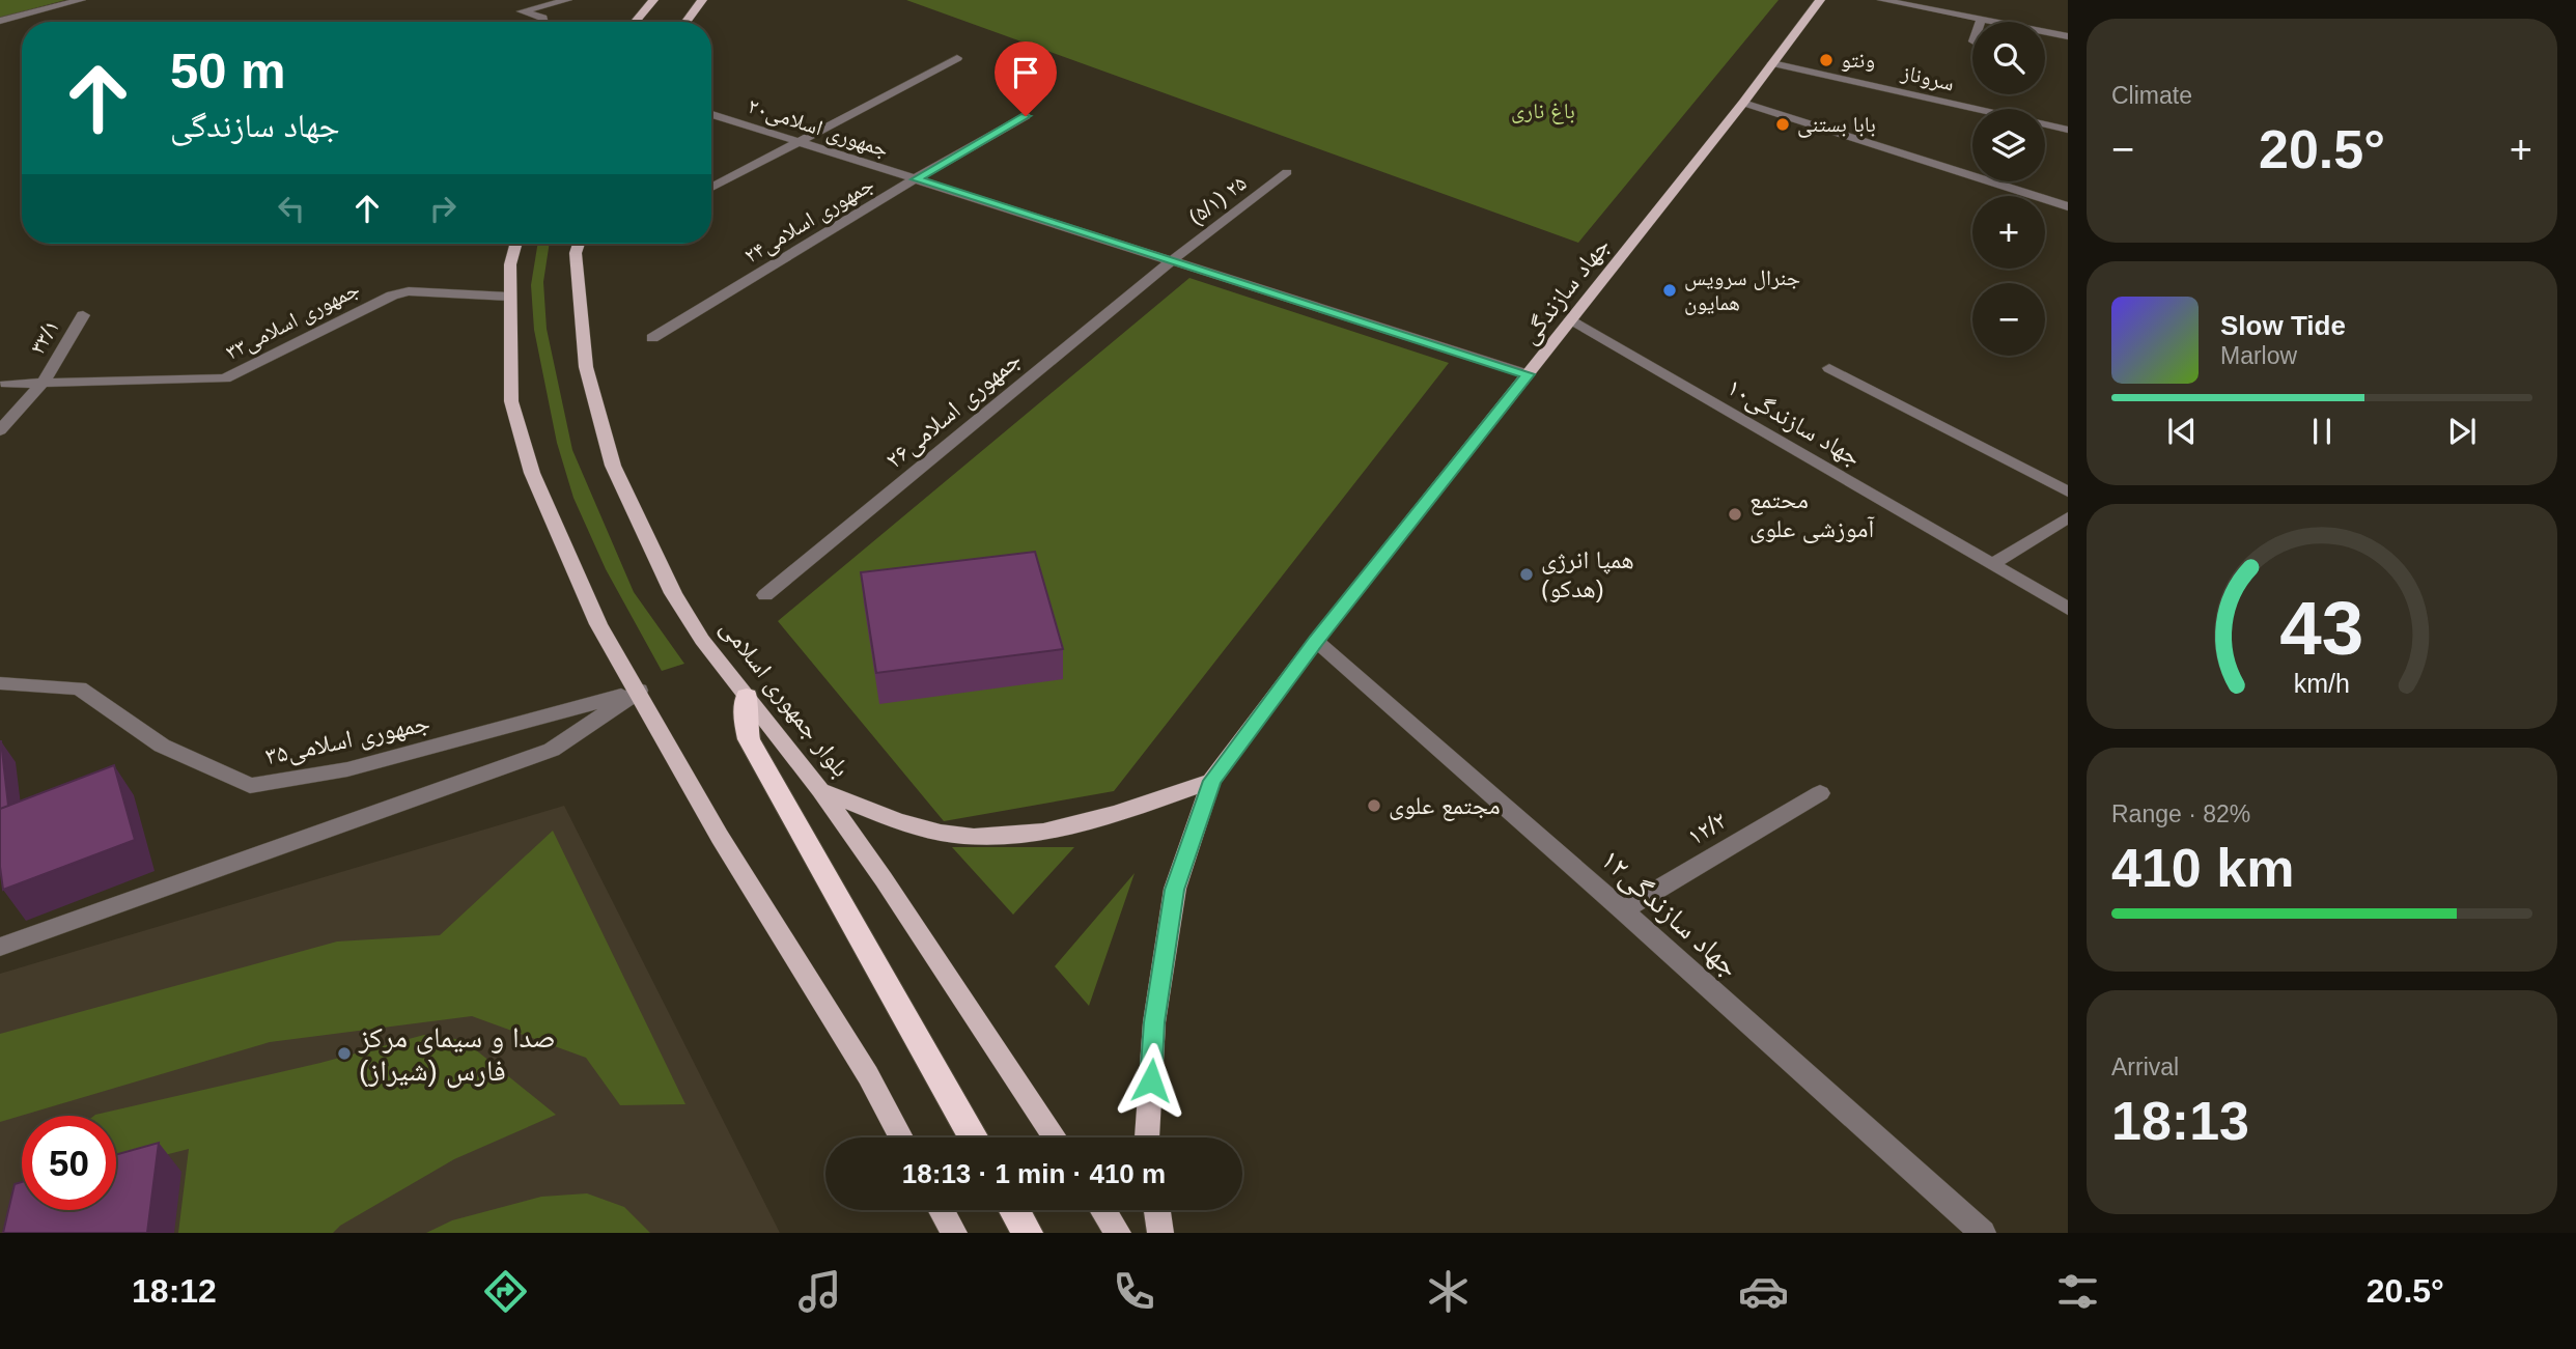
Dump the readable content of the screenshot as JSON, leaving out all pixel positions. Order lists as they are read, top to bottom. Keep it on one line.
{"streets":{"main road":["جهاد سازندگی","بلوار جمهوری اسلامی"],"street":["سروناز","جمهوری اسلامی۲۰","(۵/۱) ۲۵","جمهوری اسلامی۲۴","جمهوری اسلامی۳۳","۳۳/۱","جمهوری اسلامی۲۶","جهاد سازندگی۱۰","جمهوری اسلامی۳۵","۱۲/۲","جهاد سازندگی۱۲"]},"crossings":[["سروناز","جهاد سازندگی"],["جمهوری اسلامی۲۰","(۵/۱) ۲۵"],["جمهوری اسلامی۲۰","جمهوری اسلامی۲۴"],["جمهوری اسلامی۲۰","جهاد سازندگی"],["جمهوری اسلامی۲۰","جمهوری اسلامی۲۶"],["(۵/۱) ۲۵","جمهوری اسلامی۲۶"],["جهاد سازندگی","جهاد سازندگی۱۰"],["جهاد سازندگی","جهاد سازندگی۱۲"],["جمهوری اسلامی۳۳","۳۳/۱"],["۱۲/۲","جهاد سازندگی۱۲"]],"parks":["باغ ناری"],"places":["ونتو","بابا بستنی","جنرال سرویس همایون","محتمع آموزشی علوی","همپا انرژی (هدکو)","مجتمع علوی","صدا و سیمای مرکز فارس (شیراز)"],"page":{"tile":["Climate",["Range · 82%","410 km"],["Arrival","18:13"]],"map_buttons":["+","−"],"turn":["50 m","جهاد سازندگی"],"heat":["−","20.5°","+"],"song":["Slow Tide","Marlow"],"limit":"50","trip":"18:13 · 1 min · 410 m","tabs":["18:12","20.5°"],"gauge":["43","km/h"]}}
